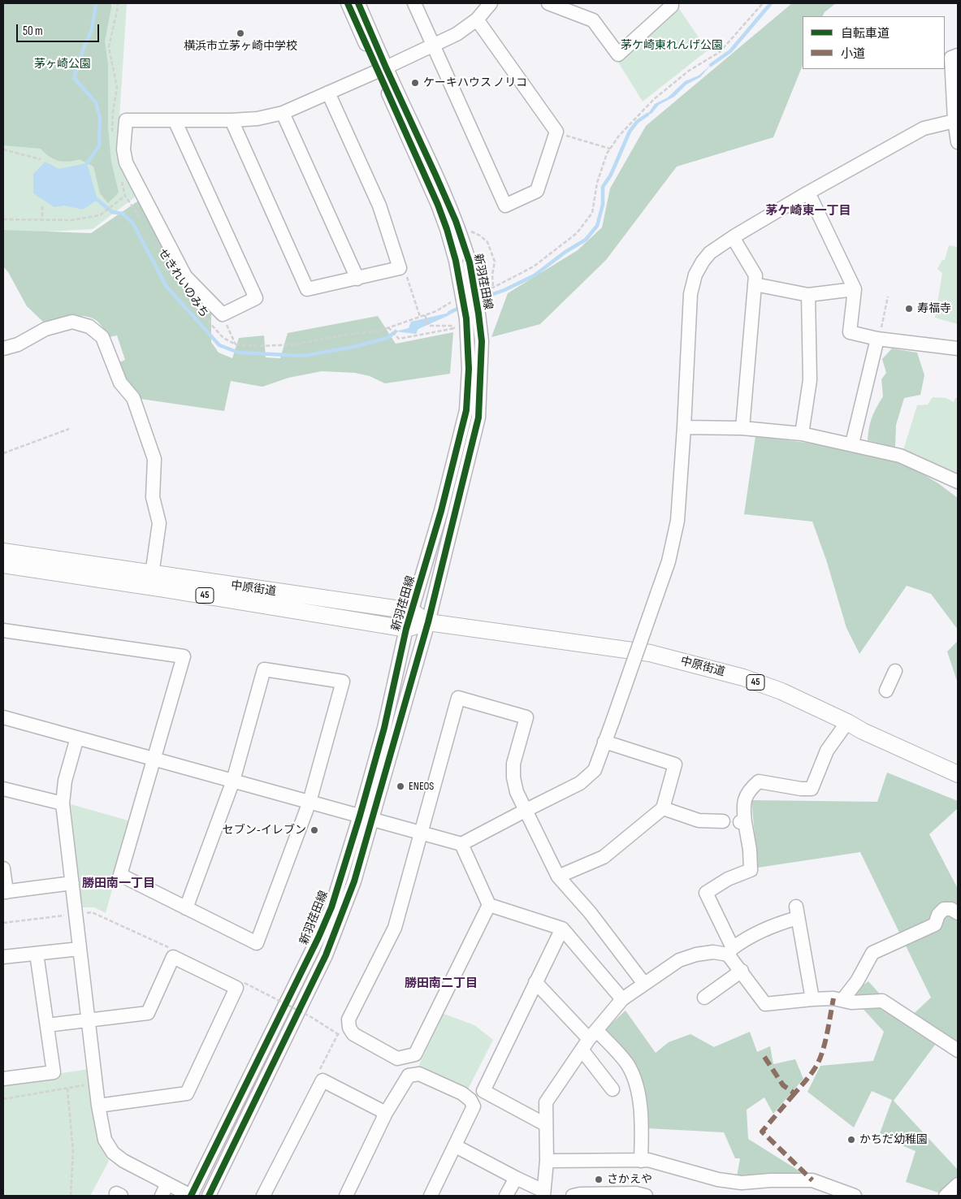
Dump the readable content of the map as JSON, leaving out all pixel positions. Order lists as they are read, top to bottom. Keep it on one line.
{"streets":{"main road":["中原街道","45"],"street":["新羽荏田線"],"path":["せきれいのみち"]},"crossings":[["新羽荏田線","中原街道"]],"districts":["茅ケ崎東一丁目","勝田南一丁目","勝田南二丁目"],"parks":["茅ケ崎東れんげ公園","茅ヶ崎公園"],"places":["横浜市立茅ヶ崎中学校","ケーキハウス ノリコ","寿福寺","ENEOS","セブン-イレブン","かちだ幼稚園","さかえや"],"legend":["自転車道","小道"],"scale_bar":"50 m"}
